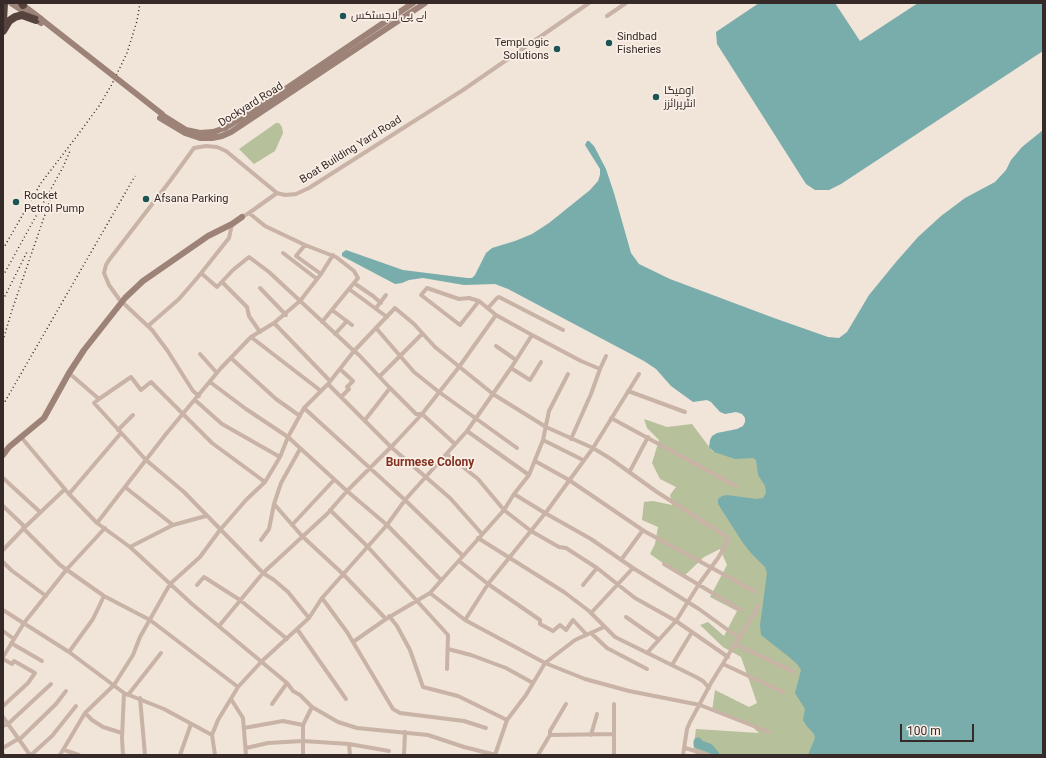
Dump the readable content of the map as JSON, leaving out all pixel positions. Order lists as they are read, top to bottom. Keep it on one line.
{"streets":{"street":["Dockyard Road","Boat Building Yard Road"]},"districts":["Burmese Colony"],"places":["اے پی لاجسٹکس","Sindbad Fisheries","TempLogic Solutions","اومیگا انٹرپرائزز","Afsana Parking","Rocket Petrol Pump"],"scale_bar":"100 m"}
